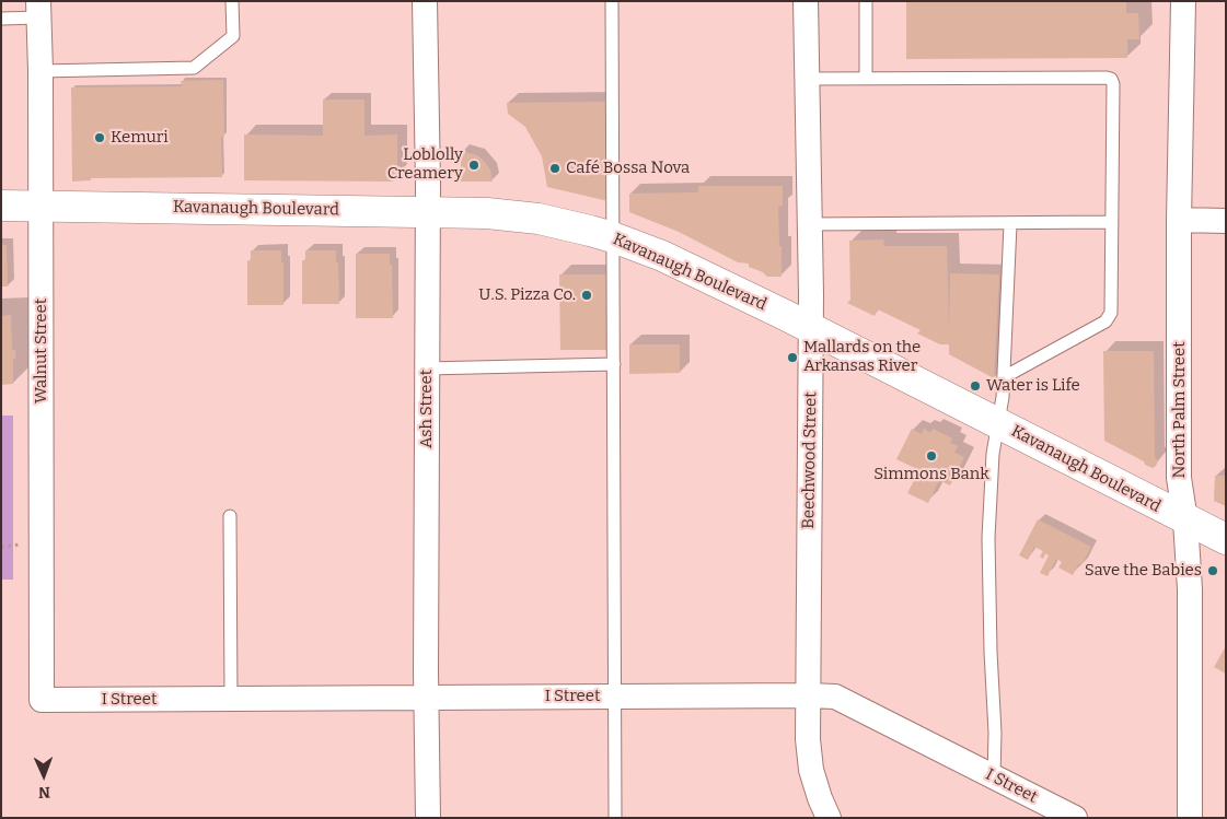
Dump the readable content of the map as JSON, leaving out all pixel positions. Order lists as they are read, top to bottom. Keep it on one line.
{"streets":{"street":["Kavanaugh Boulevard","Walnut Street","Ash Street","North Palm Street","Beechwood Street","I Street"]},"crossings":[["Kavanaugh Boulevard","Walnut Street"],["Kavanaugh Boulevard","Ash Street"],["Kavanaugh Boulevard","North Palm Street"],["Kavanaugh Boulevard","Beechwood Street"],["Walnut Street","I Street"],["Ash Street","I Street"],["Beechwood Street","I Street"]],"places":["Kemuri","Loblolly Creamery","Café Bossa Nova","U.S. Pizza Co.","Mallards on the Arkansas River","Water is Life","Simmons Bank","Save the Babies"],"north":"bottom"}
